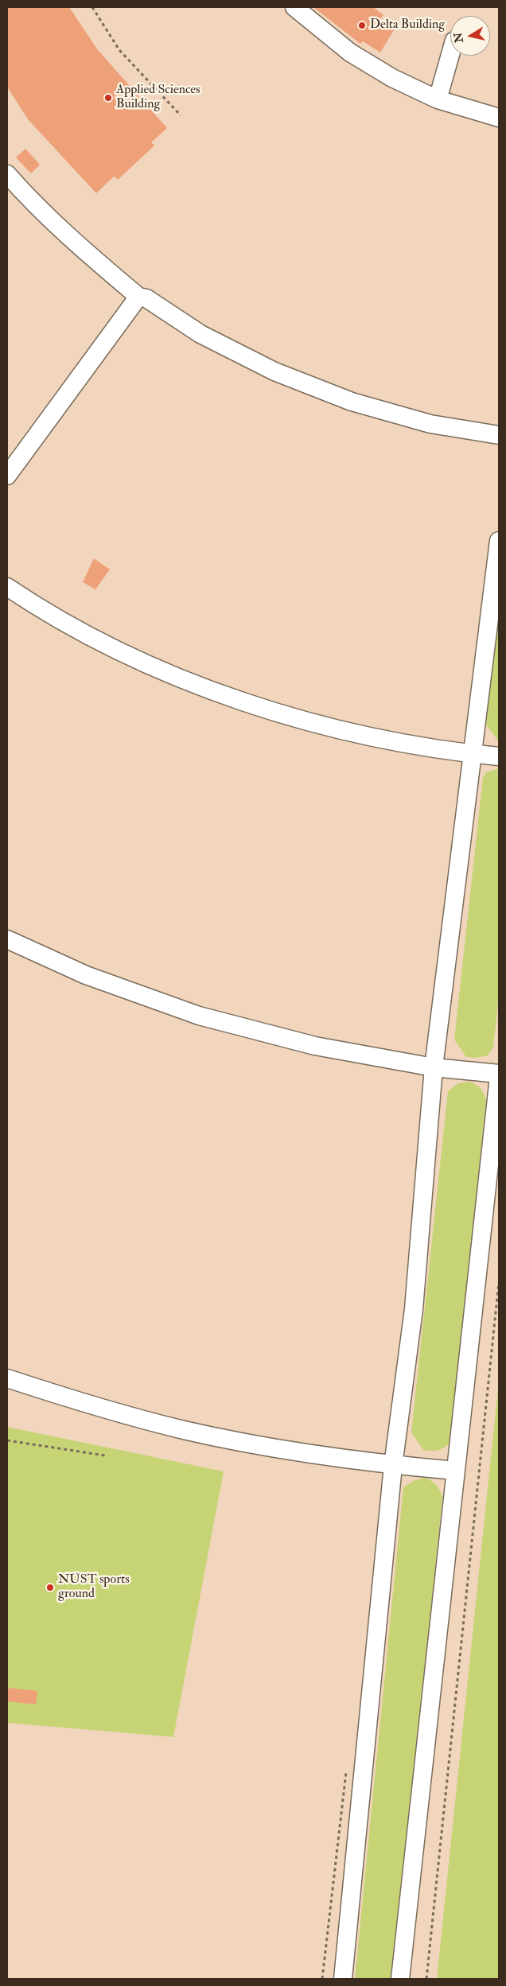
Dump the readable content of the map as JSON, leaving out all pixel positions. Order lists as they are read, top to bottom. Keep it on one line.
{"places":["Delta Building","Applied Sciences Building","NUST sports ground"],"north":"left"}
